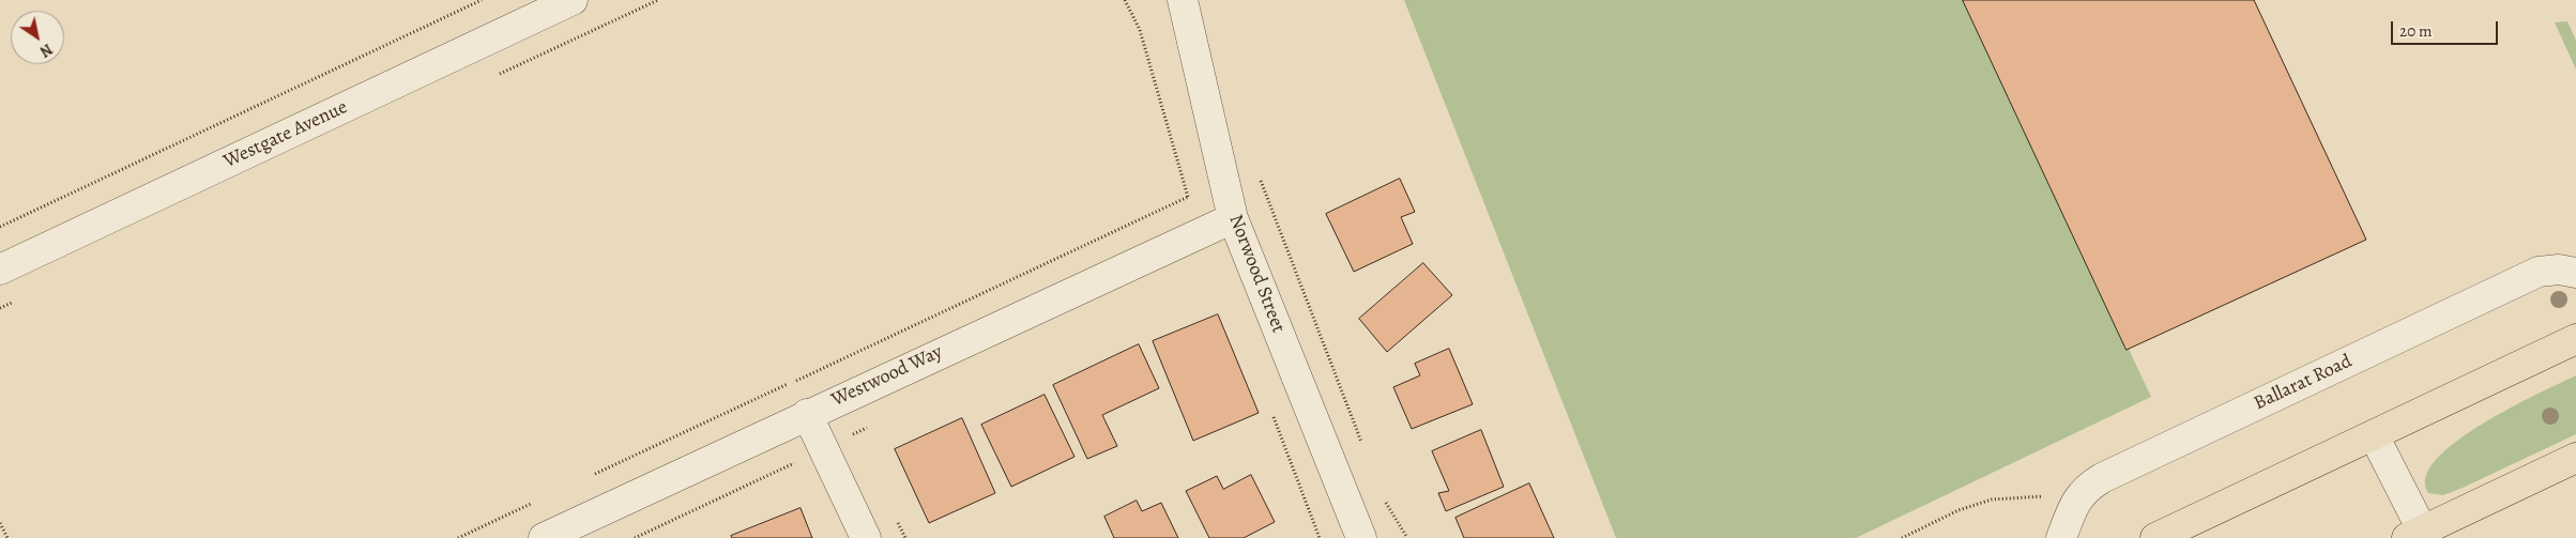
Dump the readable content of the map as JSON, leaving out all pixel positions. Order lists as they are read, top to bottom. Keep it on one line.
{"streets":{"street":["Westgate Avenue","Norwood Street","Westwood Way","Ballarat Road"]},"crossings":[["Norwood Street","Westwood Way"]],"scale_bar":"20 m","north":"bottom right"}
